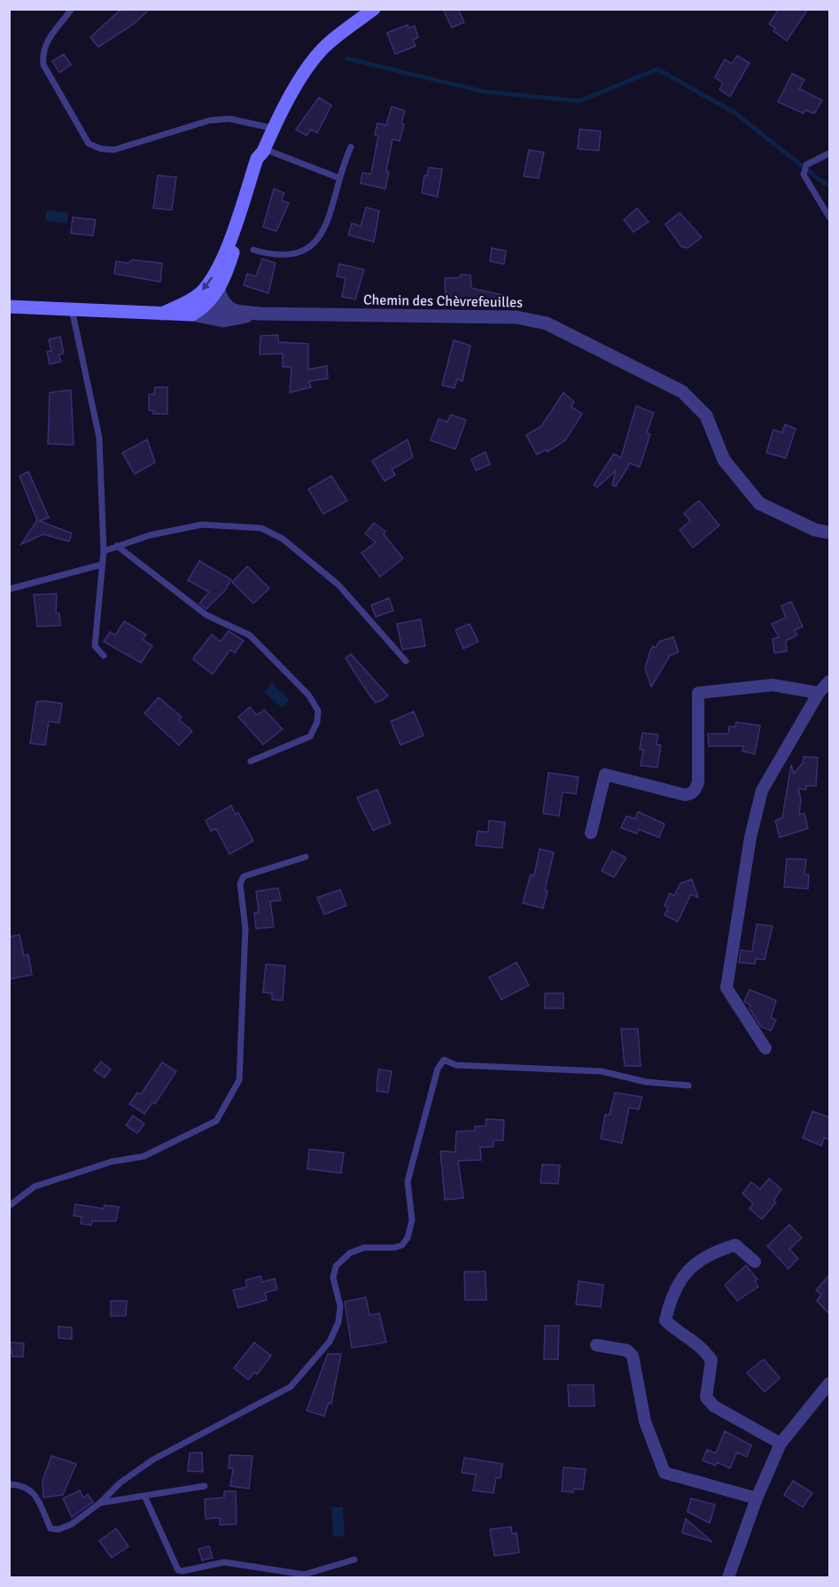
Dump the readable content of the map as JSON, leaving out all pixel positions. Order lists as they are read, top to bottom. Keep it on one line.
{"streets":{"street":["Chemin des Chèvrefeuilles"]}}
